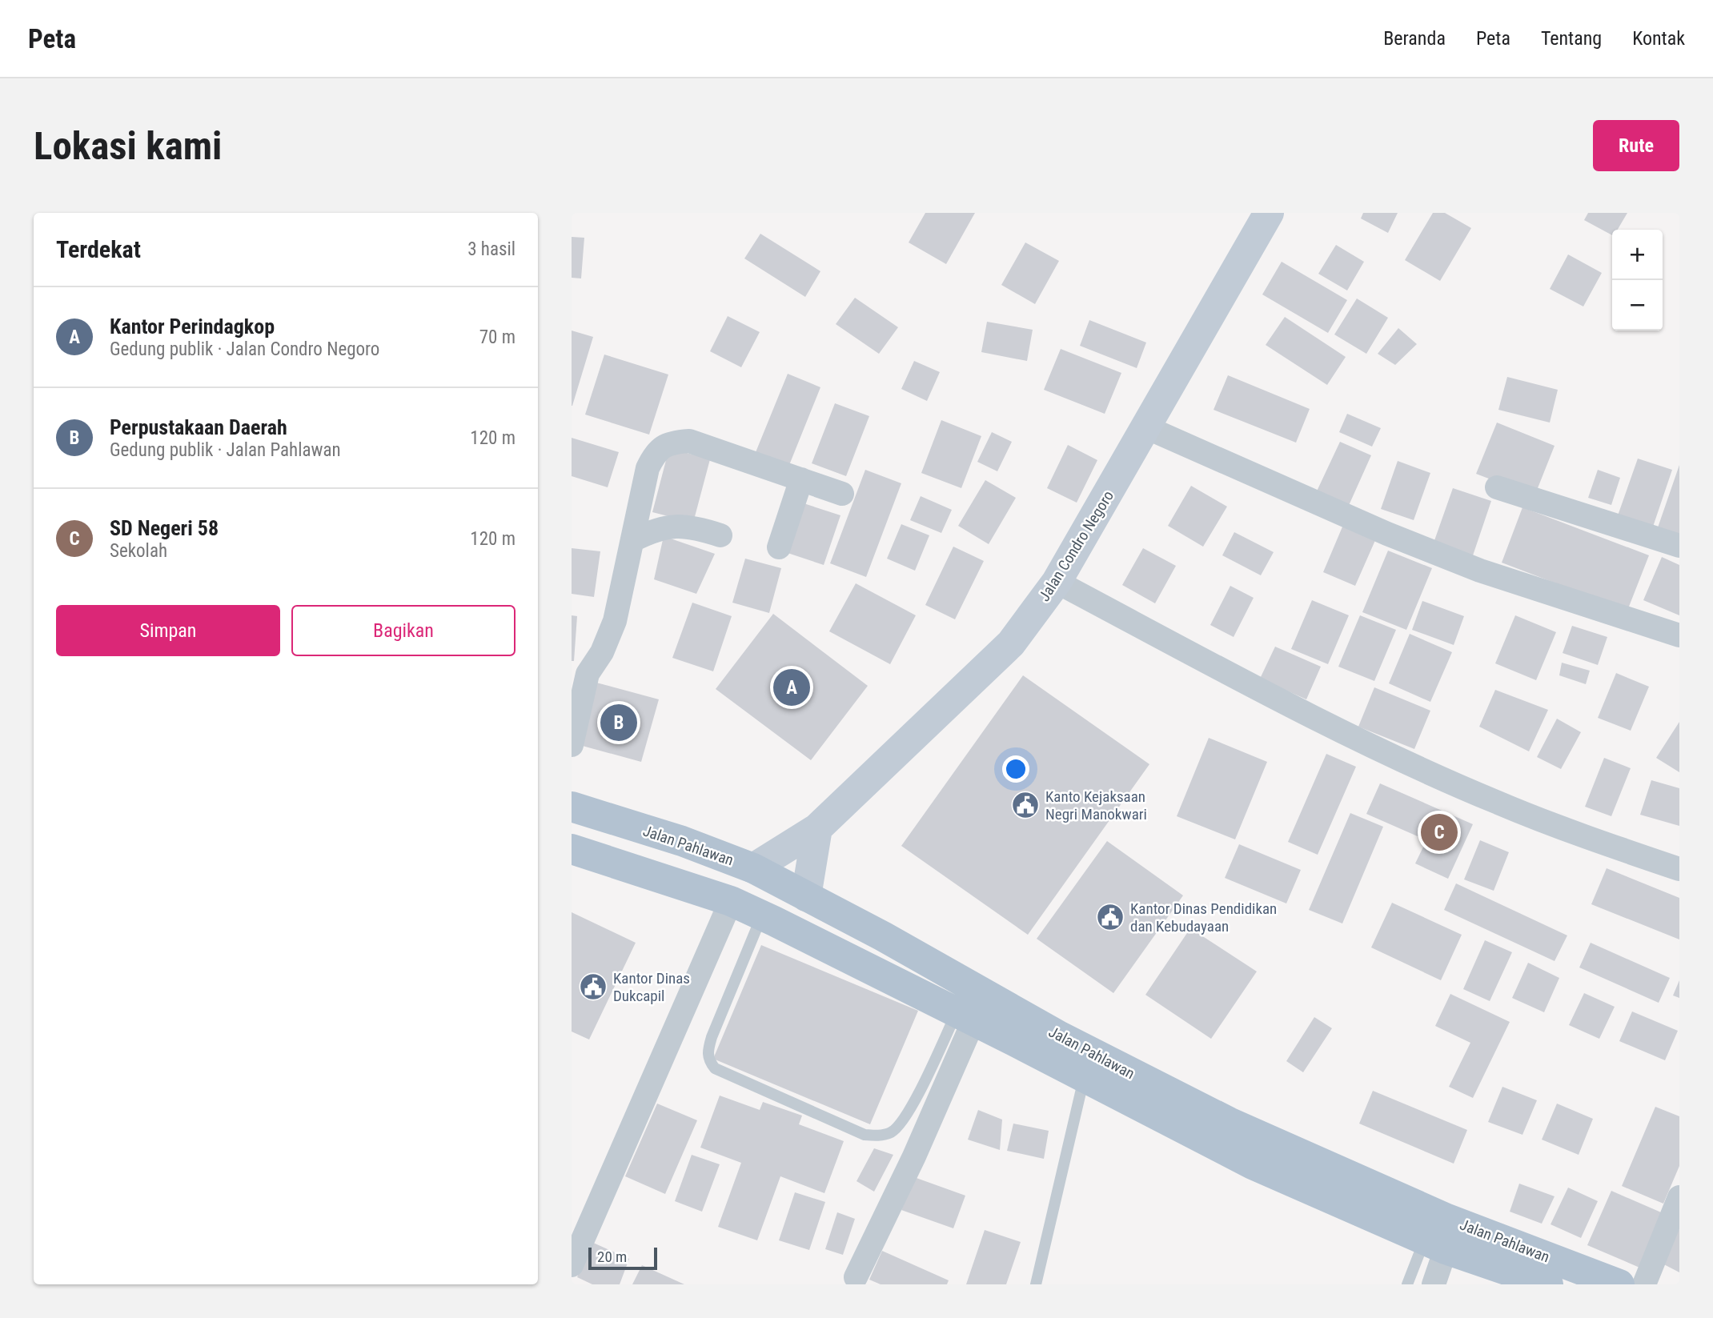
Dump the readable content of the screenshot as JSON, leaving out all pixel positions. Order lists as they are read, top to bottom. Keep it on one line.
{"streets":{"main road":["Jalan Condro Negoro","Jalan Pahlawan"]},"crossings":[["Jalan Condro Negoro","Jalan Pahlawan"]],"places":{"public building":["Kanto Kejaksaan Negri Manokwari","Kantor Dinas Pendidikan dan Kebudayaan","Kantor Dinas Dukcapil"]},"scale_bar":"20 m","page":{"header":"Peta","nav":["Beranda","Peta","Tentang","Kontak"],"buttons":["Rute",["Simpan","Bagikan"]],"title":"Lokasi kami","heading":["Terdekat","3 hasil"],"map_buttons":["+","−"],"list":[{"mark":"A","name":"Kantor Perindagkop","note":"Gedung publik · Jalan Condro Negoro","value":"70 m"},{"mark":"B","name":"Perpustakaan Daerah","note":"Gedung publik · Jalan Pahlawan","value":"120 m"},{"mark":"C","name":"SD Negeri 58","note":"Sekolah","value":"120 m"}],"pins":["A","B","C"],"scale":"20 m"}}
